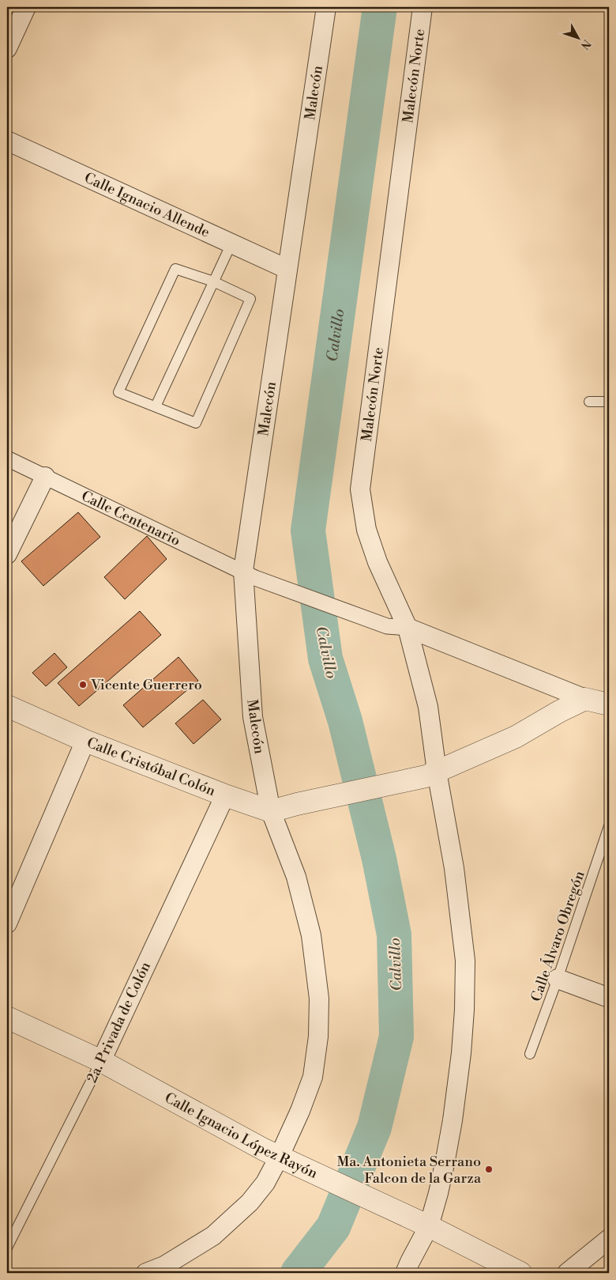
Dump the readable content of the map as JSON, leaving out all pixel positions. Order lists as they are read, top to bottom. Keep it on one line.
{"streets":{"street":["Malecón Norte","Malecón","Calle Ignacio Allende","Calle Centenario","Calle Cristóbal Colón","2a. Privada de Colón","Calle Ignacio López Rayón"],"lane":["Calle Álvaro Obregón"]},"crossings":[["Malecón Norte","Calle Centenario"],["Malecón Norte","Calle Ignacio López Rayón"],["Malecón","Calle Ignacio Allende"],["Malecón","Calle Centenario"],["Malecón","Calle Cristóbal Colón"],["Malecón","Calle Ignacio López Rayón"],["Calle Cristóbal Colón","2a. Privada de Colón"],["2a. Privada de Colón","Calle Ignacio López Rayón"]],"water":["Calvillo"],"places":["Vicente Guerrero","Ma. Antonieta Serrano Falcon de la Garza"],"north":"bottom right"}
